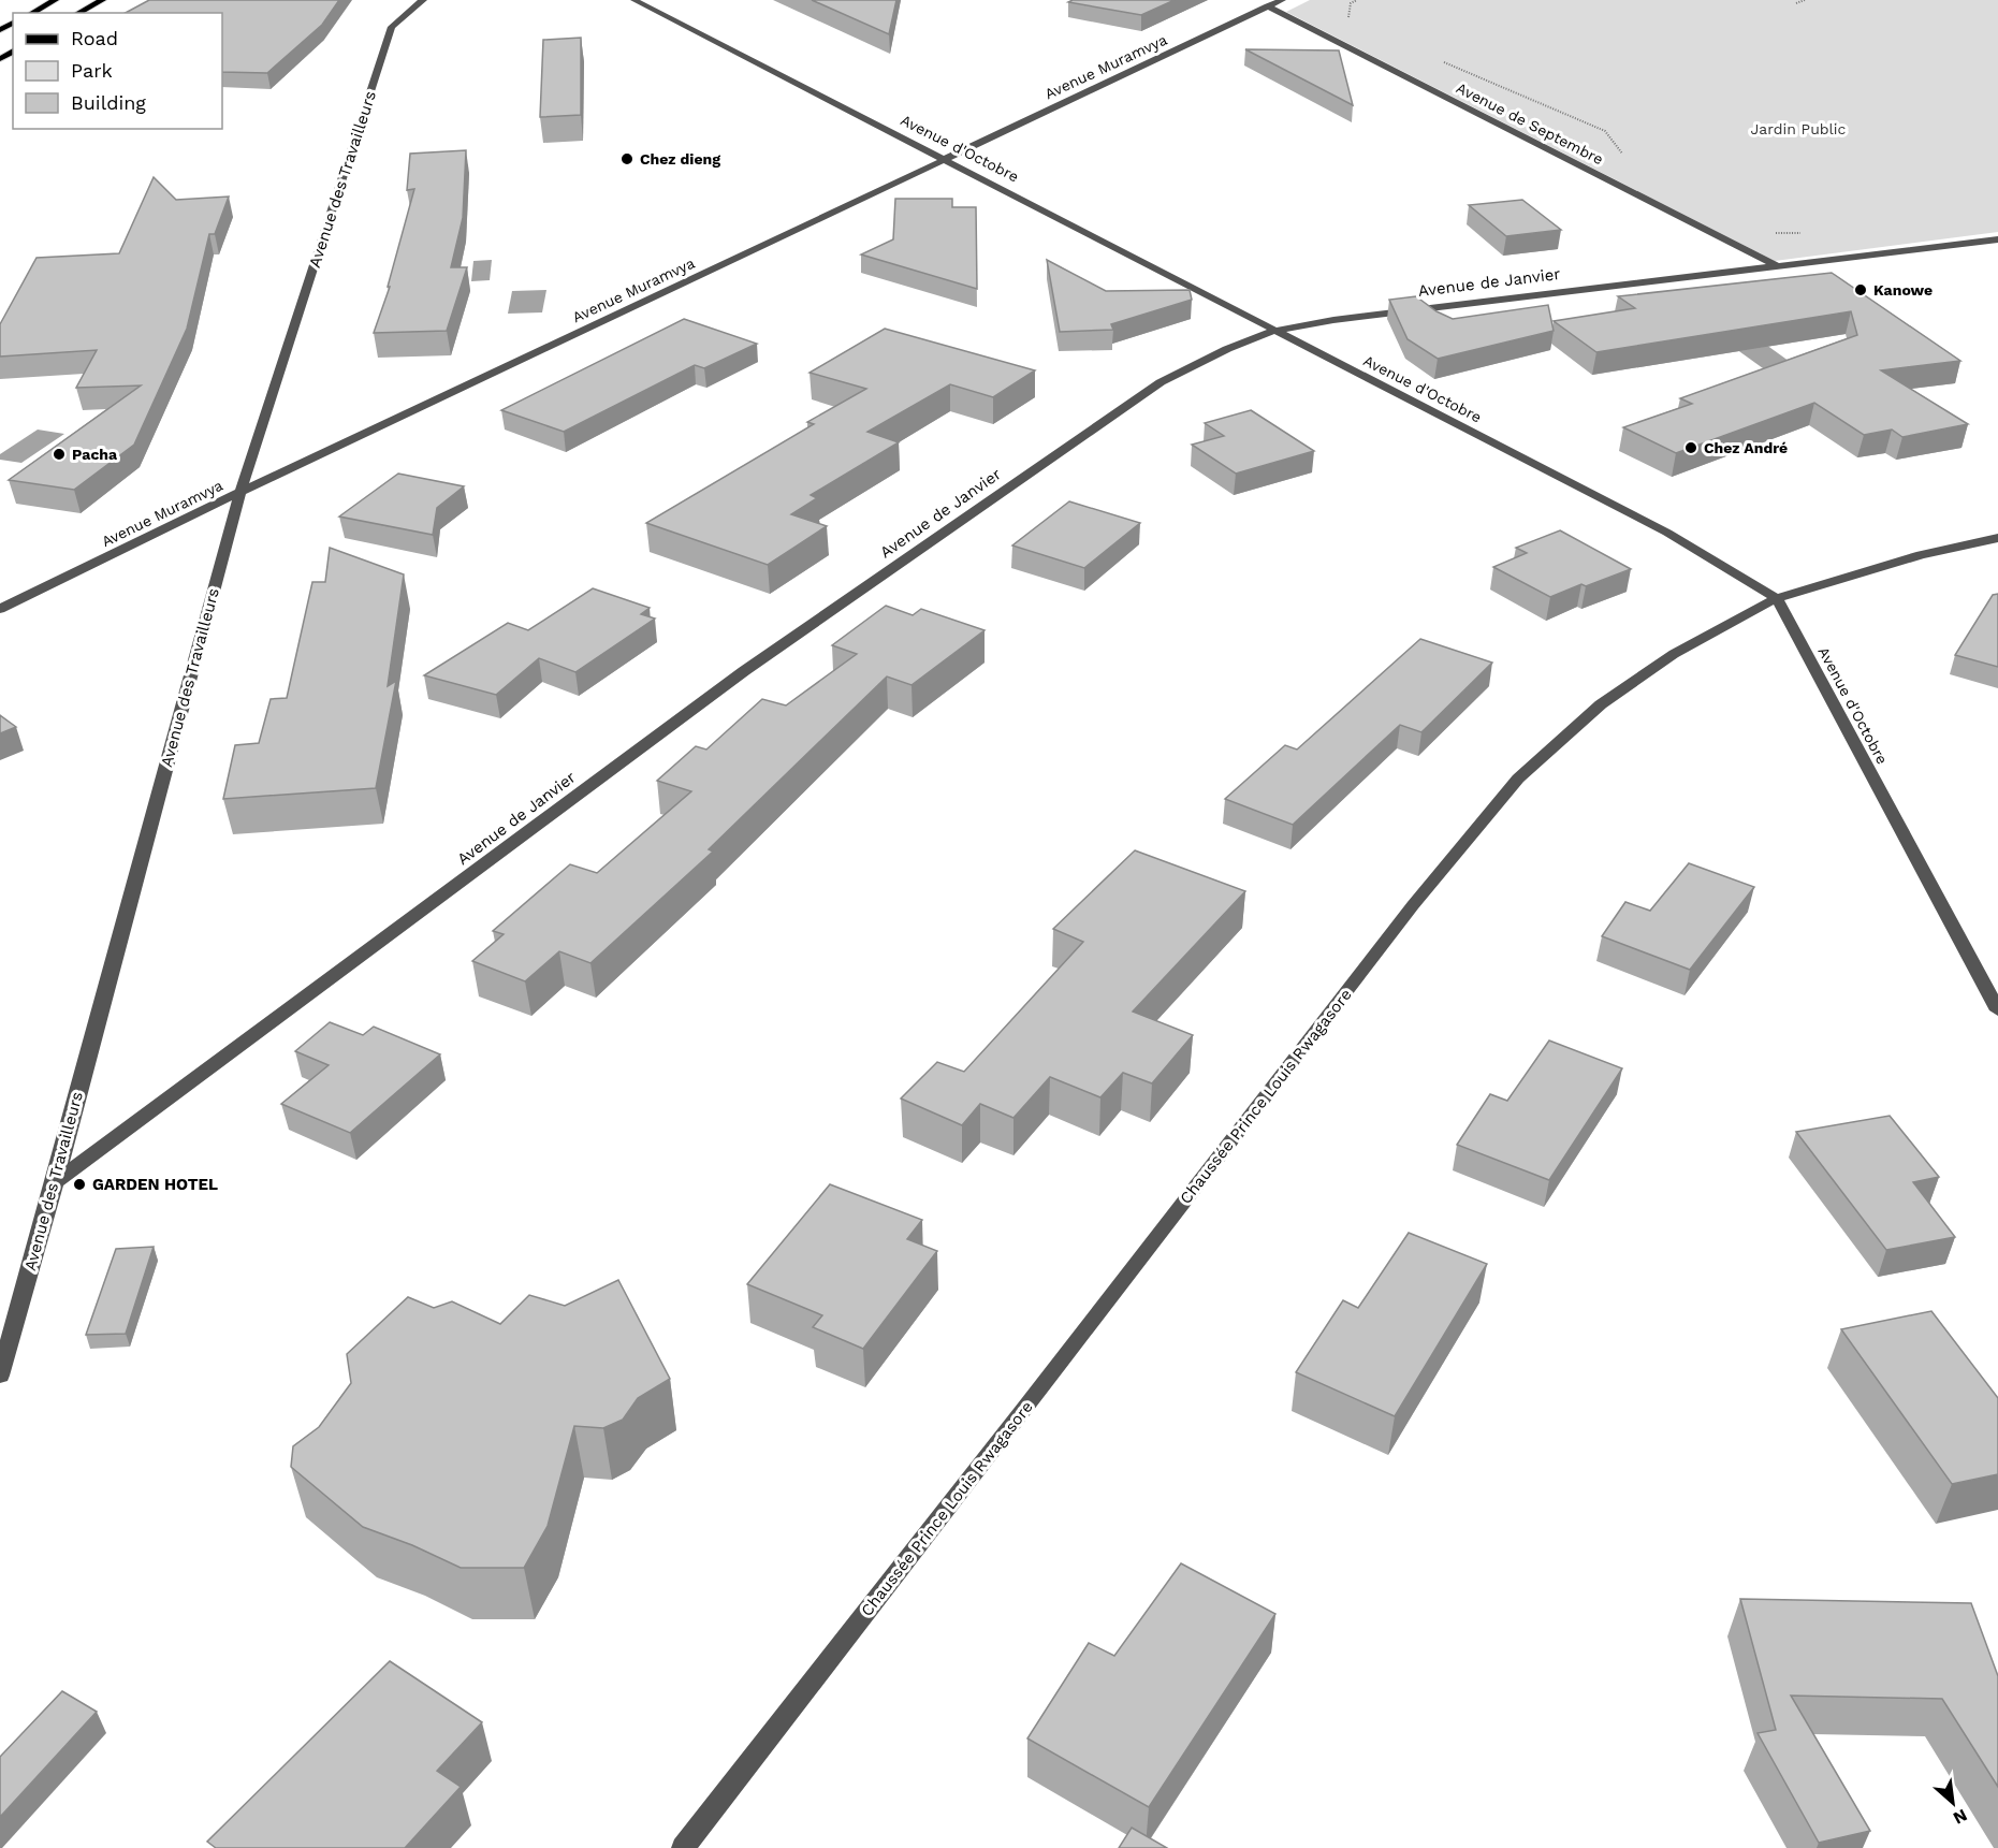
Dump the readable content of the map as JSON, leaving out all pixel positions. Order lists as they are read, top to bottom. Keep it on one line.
{"streets":{"street":["Avenue Muramvya","Avenue de Septembre","Avenue d'Octobre","Avenue des Travailleurs","Avenue de Janvier","Chaussée Prince Louis Rwagasore"]},"crossings":[["Avenue Muramvya","Avenue de Septembre"],["Avenue Muramvya","Avenue d'Octobre"],["Avenue Muramvya","Avenue des Travailleurs"],["Avenue de Septembre","Avenue de Janvier"],["Avenue d'Octobre","Avenue de Janvier"],["Avenue d'Octobre","Chaussée Prince Louis Rwagasore"],["Avenue des Travailleurs","Avenue de Janvier"]],"parks":["Jardin Public"],"places":["Chez dieng","Kanowe","Chez André","Pacha","GARDEN HOTEL"],"legend":["Road","Park","Building"],"north":"bottom right"}
